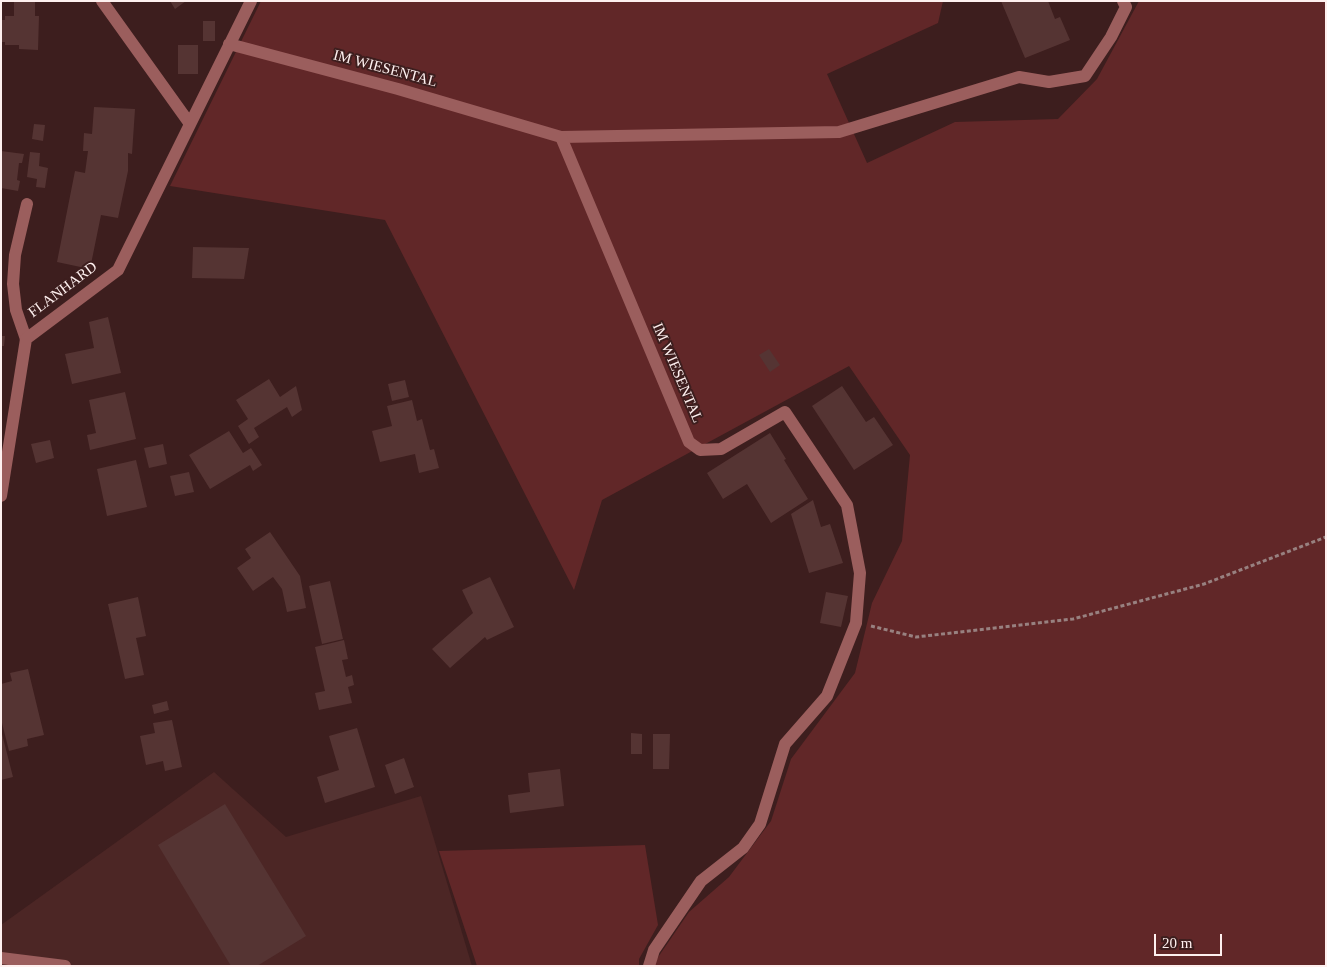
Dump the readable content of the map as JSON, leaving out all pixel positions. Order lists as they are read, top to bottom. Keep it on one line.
{"streets":{"street":["IM WIESENTAL","FLANHARD"]},"crossings":[["IM WIESENTAL","FLANHARD"]],"scale_bar":"20 m"}
